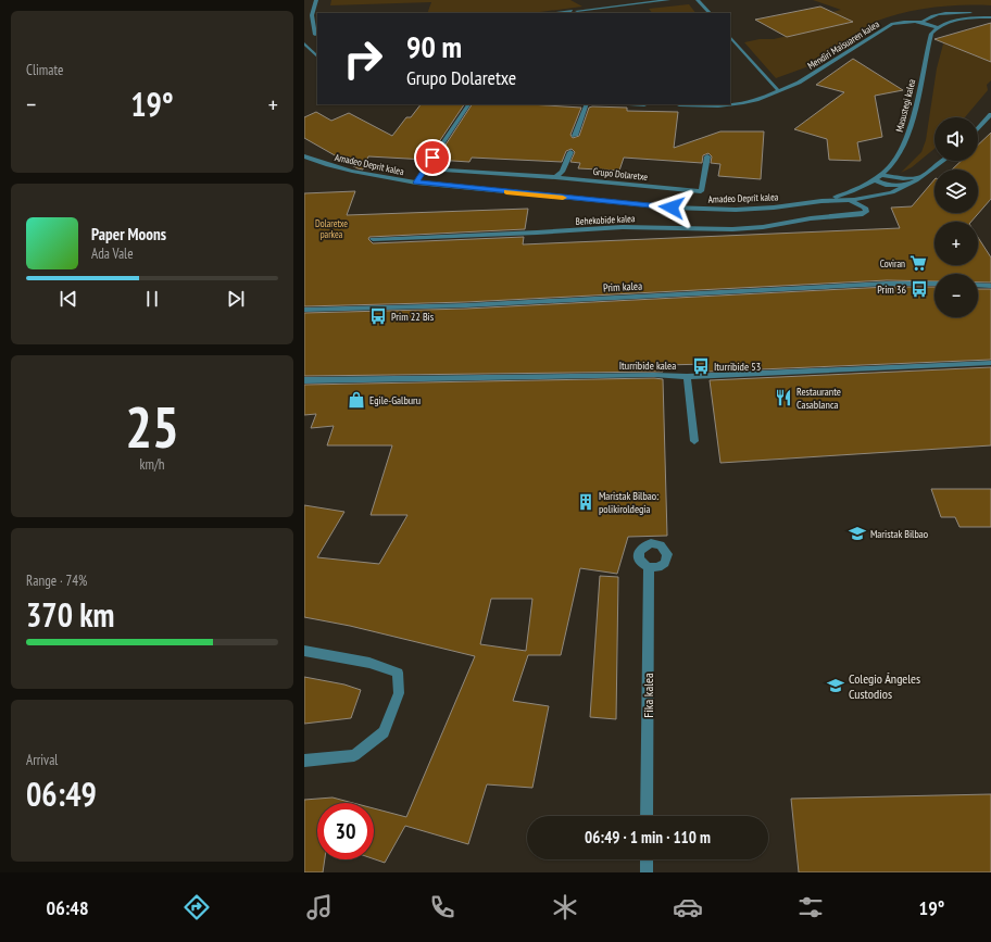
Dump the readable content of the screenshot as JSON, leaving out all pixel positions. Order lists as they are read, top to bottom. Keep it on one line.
{"streets":{"street":["Mendiri Maisuaren kalea","Masustegi kalea","Amadeo Deprit kalea","Grupo Dolaretxe","Behekobide kalea","Prim kalea","Iturribide kalea","Fika kalea"]},"crossings":[["Masustegi kalea","Amadeo Deprit kalea"]],"parks":["Dolaretxe parkea"],"places":{"supermarket":["Coviran"],"bus stop":["Prim 36","Prim 22 Bis","Iturribide 53"],"restaurant":["Restaurante Casablanca"],"shop":["Egile-Galburu"],"building":["Maristak Bilbao: polikiroldegia"],"school or university":["Maristak Bilbao","Colegio Ángeles Custodios"]},"page":{"tile":["Climate",["25","km/h"],["Range · 74%","370 km"],["Arrival","06:49"]],"turn":["90 m","Grupo Dolaretxe"],"heat":["−","19°","+"],"map_buttons":["+","−"],"song":["Paper Moons","Ada Vale"],"limit":"30","trip":"06:49 · 1 min · 110 m","tabs":["06:48","19°"]}}
